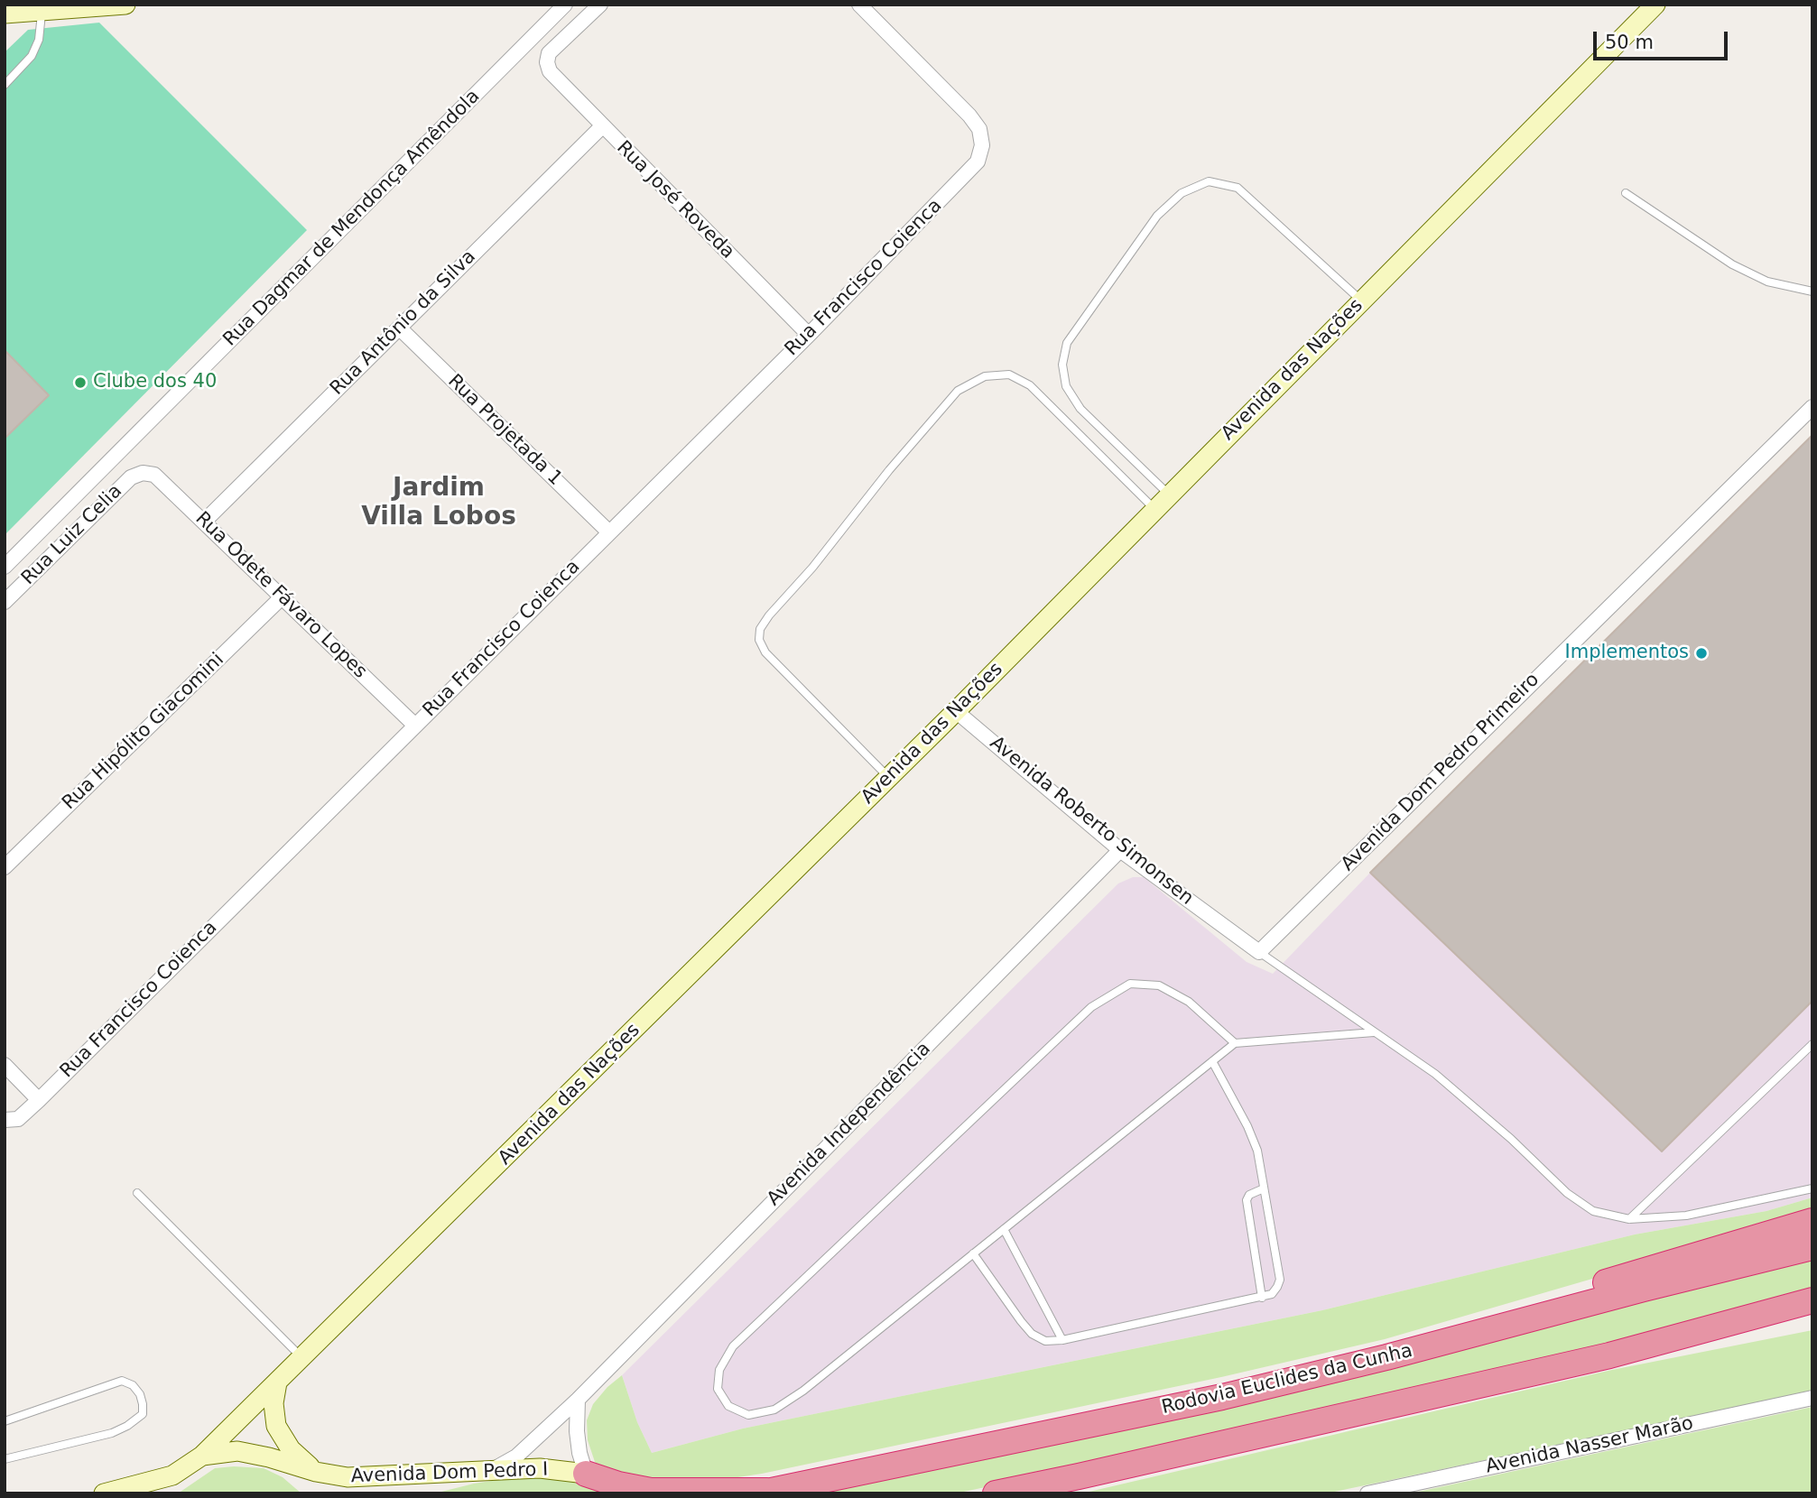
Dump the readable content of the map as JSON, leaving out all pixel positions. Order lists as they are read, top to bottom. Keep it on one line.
{"streets":{"highway":["Rodovia Euclides da Cunha"],"street":["Rua José Roveda","Rua Dagmar de Mendonça Amêndola","Rua Francisco Coienca","Rua Antônio da Silva","Avenida das Nações","Rua Projetada 1","Rua Luiz Celia","Rua Odete Fávaro Lopes","Rua Hipólito Giacomini","Avenida Dom Pedro Primeiro","Avenida Roberto Simonsen","Avenida Independência","Avenida Nasser Marão","Avenida Dom Pedro I"]},"crossings":[["Rua José Roveda","Rua Francisco Coienca"],["Rua José Roveda","Rua Antônio da Silva"],["Rua Francisco Coienca","Rua Projetada 1"],["Rua Francisco Coienca","Rua Odete Fávaro Lopes"],["Rua Antônio da Silva","Rua Projetada 1"],["Rua Antônio da Silva","Rua Odete Fávaro Lopes"],["Avenida das Nações","Avenida Roberto Simonsen"],["Avenida das Nações","Avenida Dom Pedro I"],["Rua Luiz Celia","Rua Odete Fávaro Lopes"],["Rua Odete Fávaro Lopes","Rua Hipólito Giacomini"],["Avenida Dom Pedro Primeiro","Avenida Roberto Simonsen"],["Avenida Roberto Simonsen","Avenida Independência"],["Avenida Independência","Avenida Dom Pedro I"],["Rodovia Euclides da Cunha","Avenida Dom Pedro I"]],"districts":["Jardim Villa Lobos"],"places":["Clube dos 40","Implementos"],"scale_bar":"50 m"}
